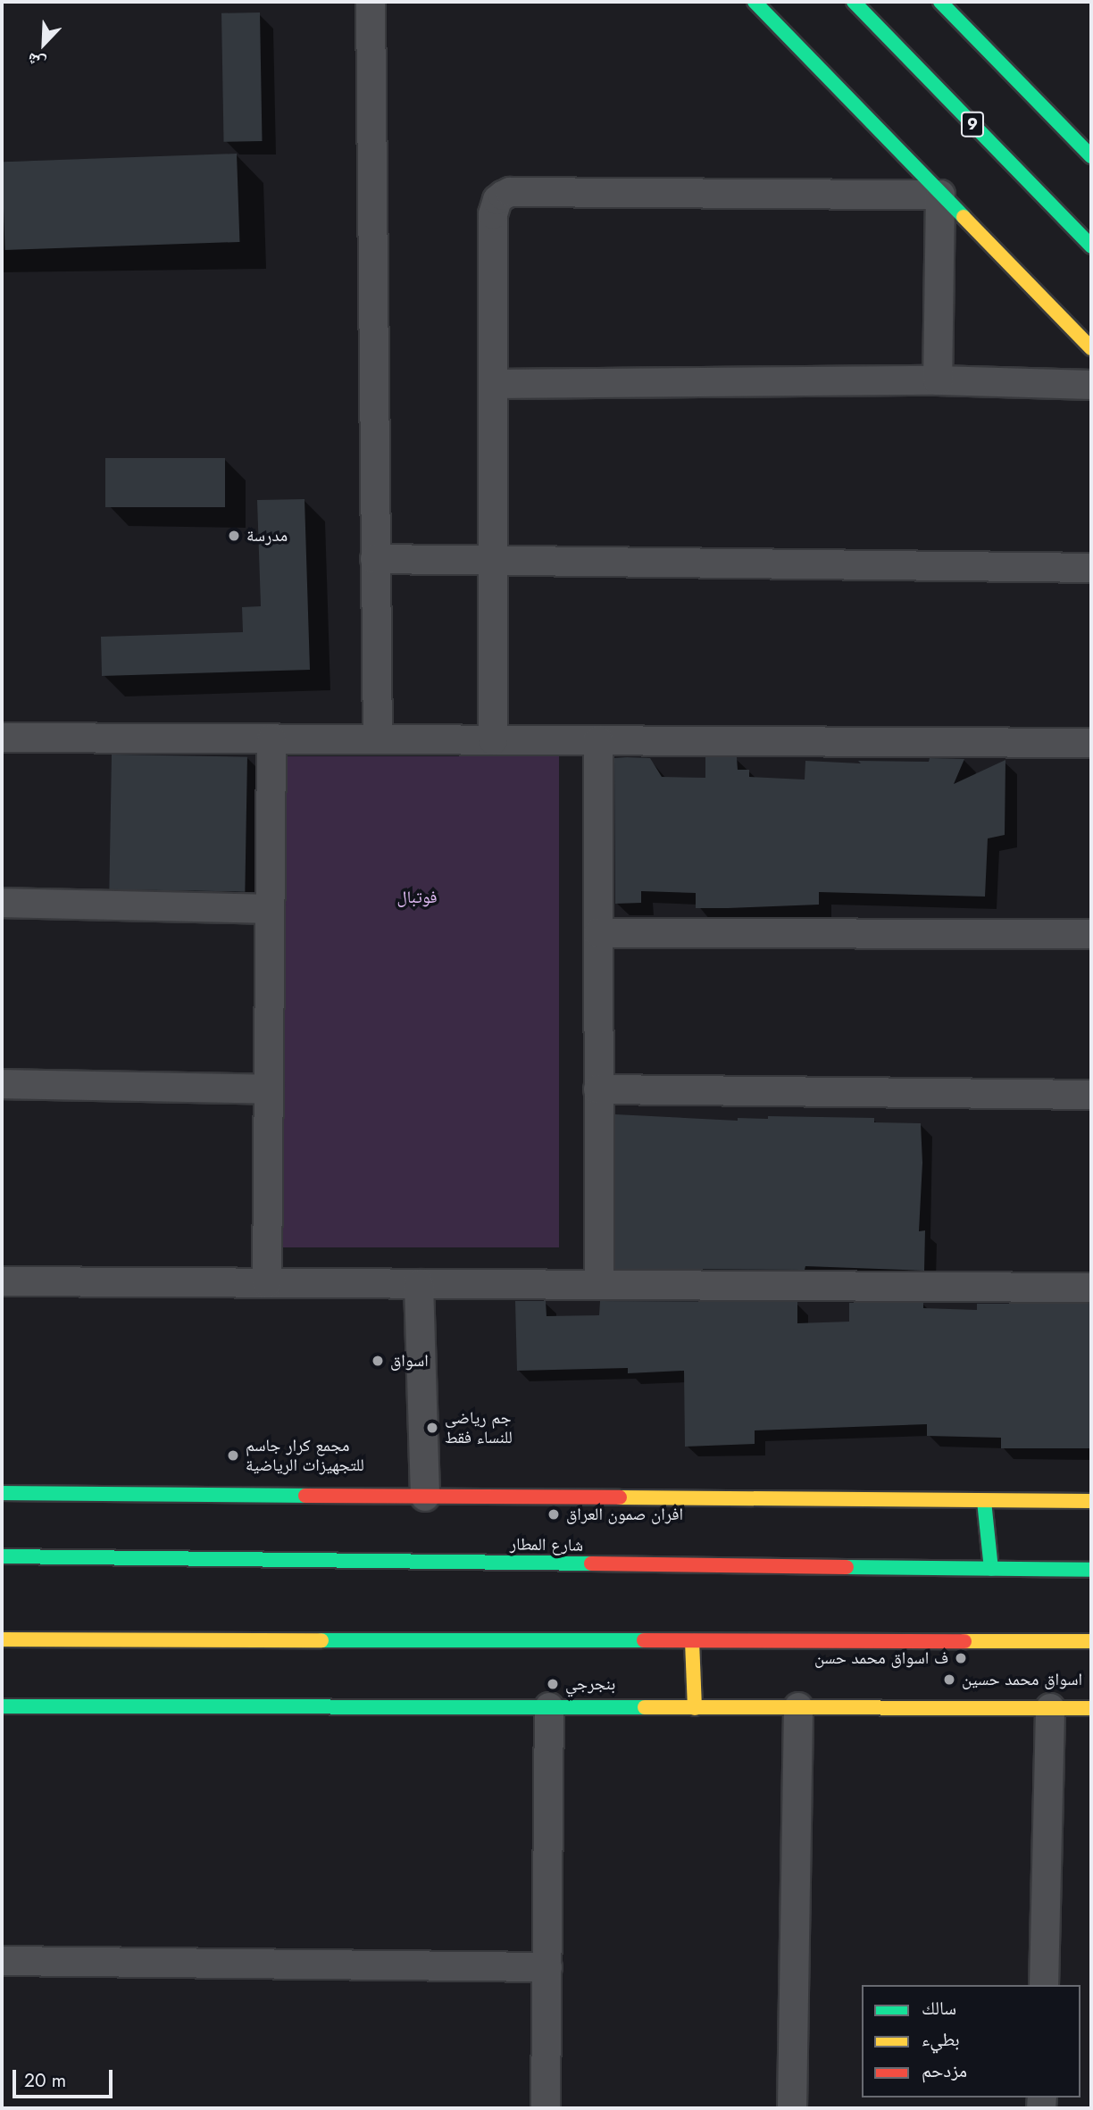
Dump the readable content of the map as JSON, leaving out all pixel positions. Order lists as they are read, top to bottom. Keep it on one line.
{"streets":{"main road":["9","شارع المطار"]},"parks":["فوتبال"],"places":["مدرسة","اسواق","جم رياضي للنساء فقط","مجمع كرار جاسم للتجهيزات الرياضية","افران صمون العراق","ف اسواق محمد حسن","اسواق محمد حسين","بنجرجي"],"legend":["سالك","بطيء","مزدحم"],"scale_bar":"20 m","north":"bottom left"}
